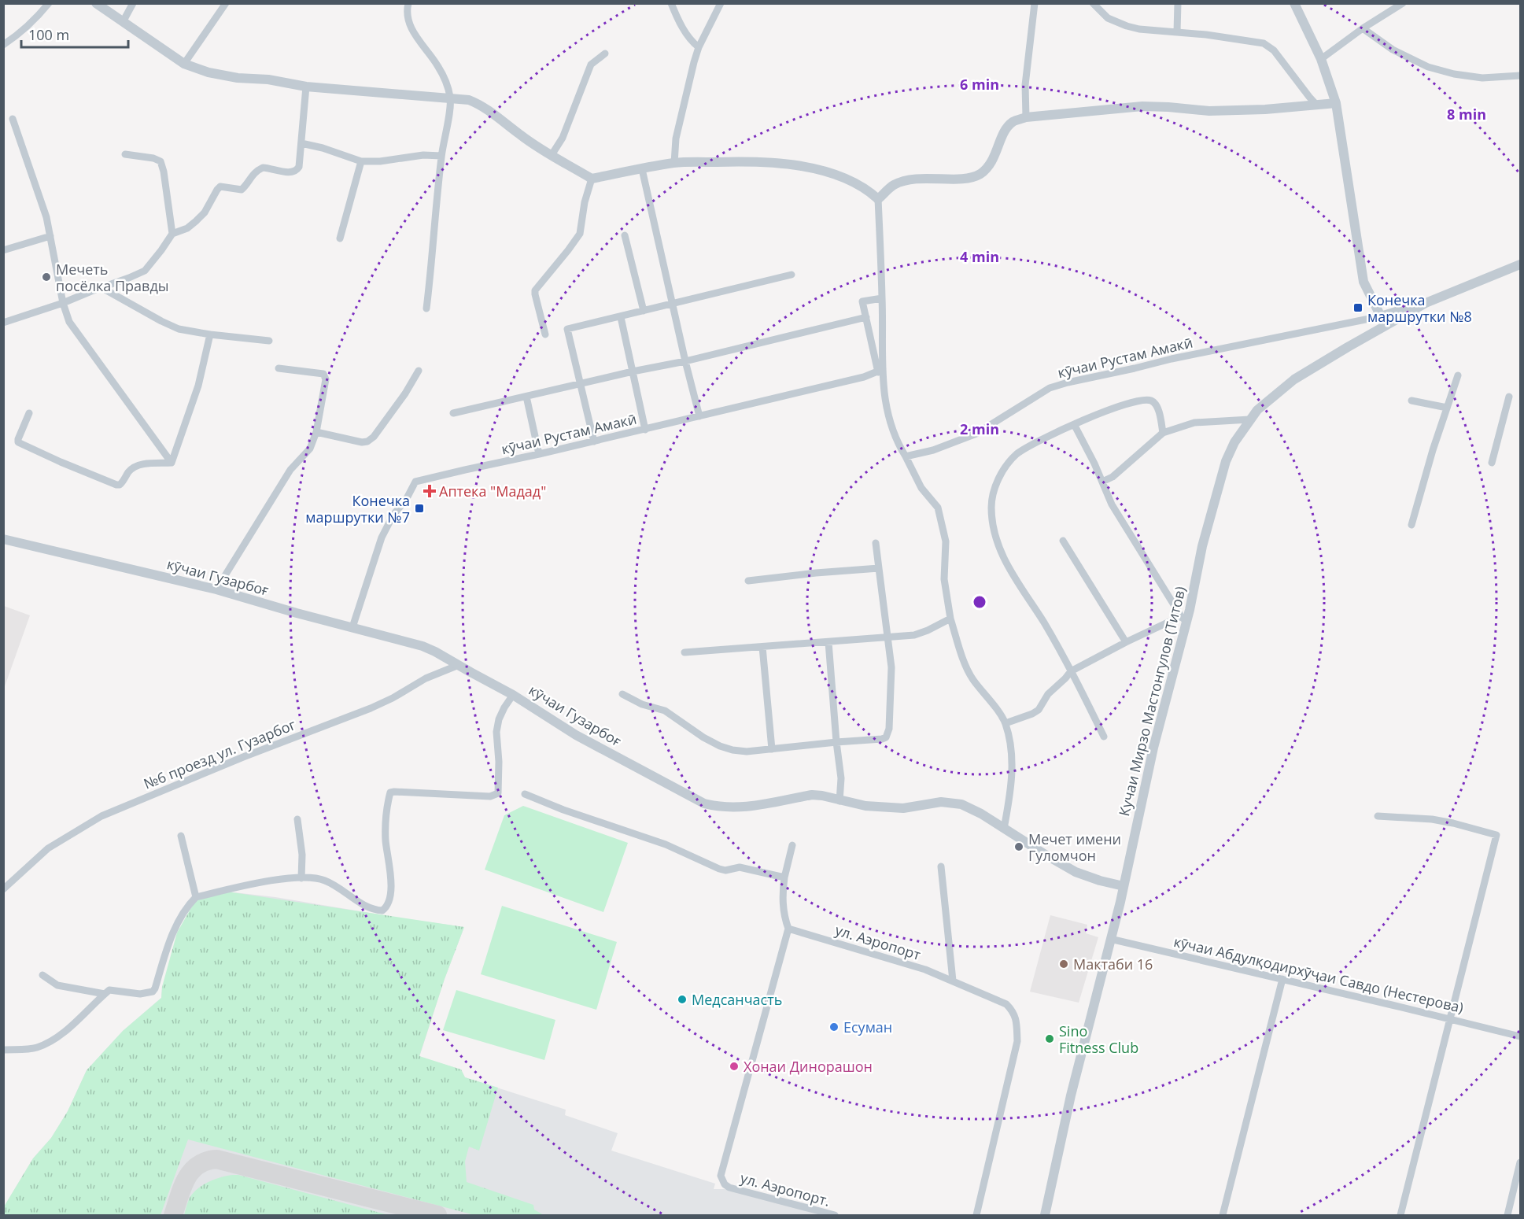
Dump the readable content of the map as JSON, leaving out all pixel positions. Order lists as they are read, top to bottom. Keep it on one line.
{"streets":{"street":["кӯчаи Рустам Амакӣ","кӯчаи Гузарбоғ","Кучаи Мирзо Мастонгулов (Титов)","№6 проезд ул. Гузарбог","ул. Аэропорт","кӯчаи Абдулқодирхӯҷаи Савдо (Нестерова)","ул. Аэропорт."]},"crossings":[["кӯчаи Рустам Амакӣ","кӯчаи Гузарбоғ"],["кӯчаи Гузарбоғ","Кучаи Мирзо Мастонгулов (Титов)"],["кӯчаи Гузарбоғ","№6 проезд ул. Гузарбог"],["Кучаи Мирзо Мастонгулов (Титов)","кӯчаи Абдулқодирхӯҷаи Савдо (Нестерова)"],["ул. Аэропорт","ул. Аэропорт."]],"places":{"other":["Мечеть посёлка Правды","Мечет имени Гуломчон","Мактаби 16","Медсанчасть","Есуман","Sino Fitness Club","Хонаи Динорашон"],"transit":["Конечка маршрутки №8","Конечка маршрутки №7"],"health":["Аптека \"Мадад\""]},"scale_bar":"100 m","rings":["6 min","8 min","4 min","2 min"]}
